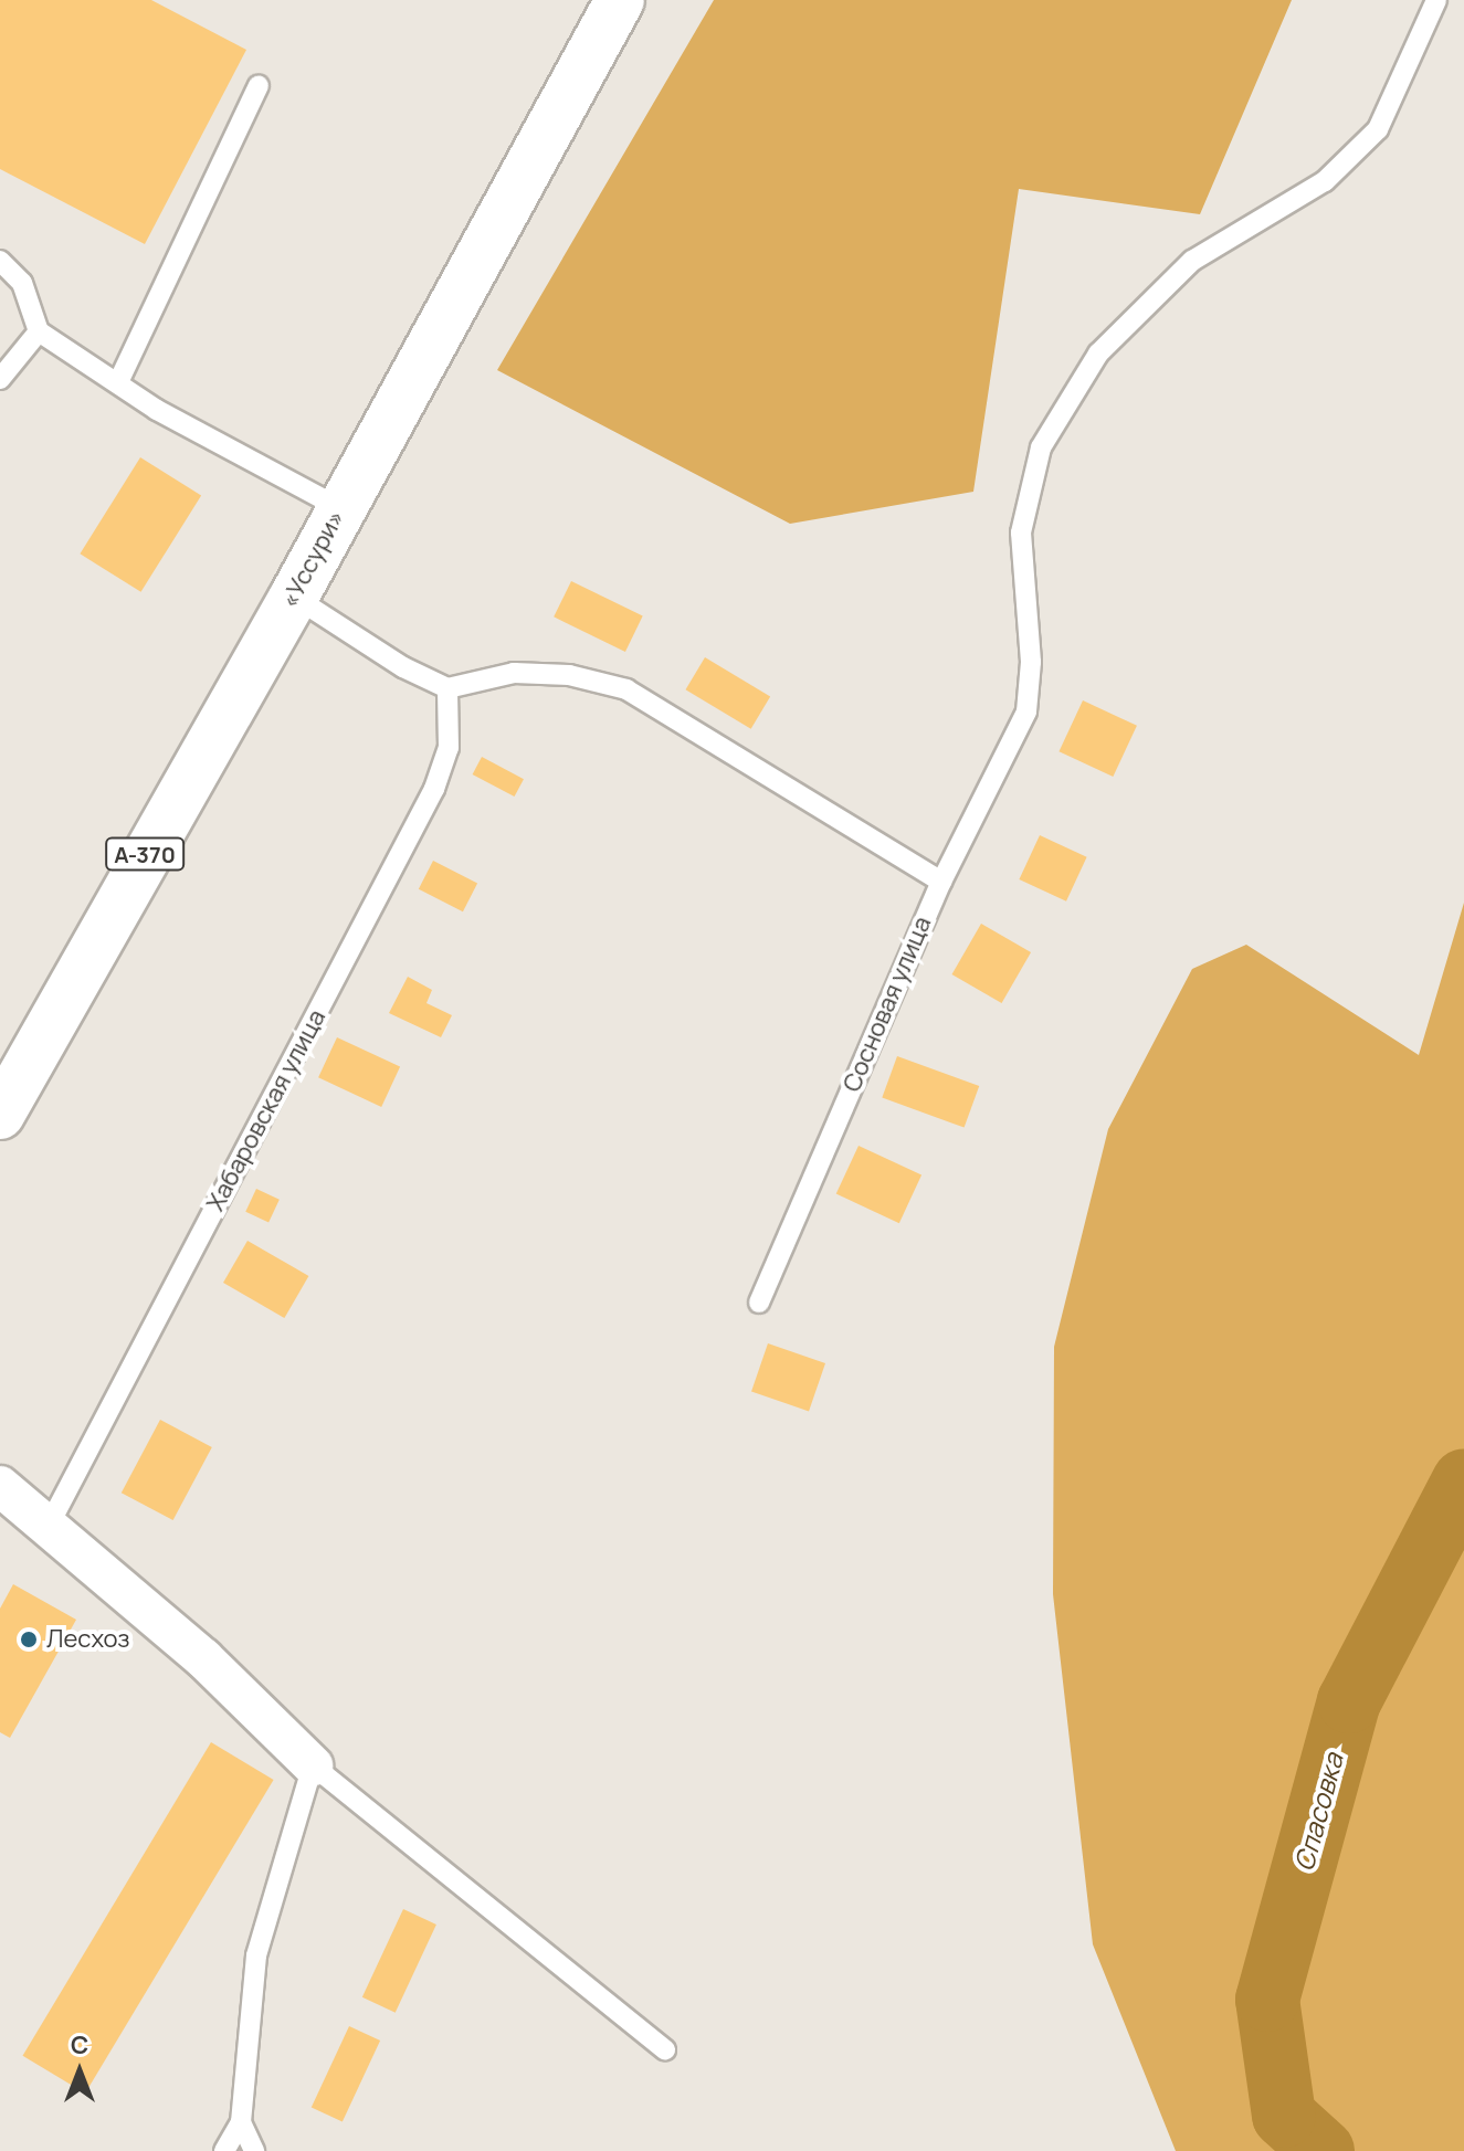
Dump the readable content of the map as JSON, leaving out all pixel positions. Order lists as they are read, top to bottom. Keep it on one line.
{"streets":{"highway":["«Уссури»","А-370"],"lane":["Сосновая улица","Хабаровская улица"]},"water":["Спасовка"],"places":["Лесхоз"],"north":"top"}
